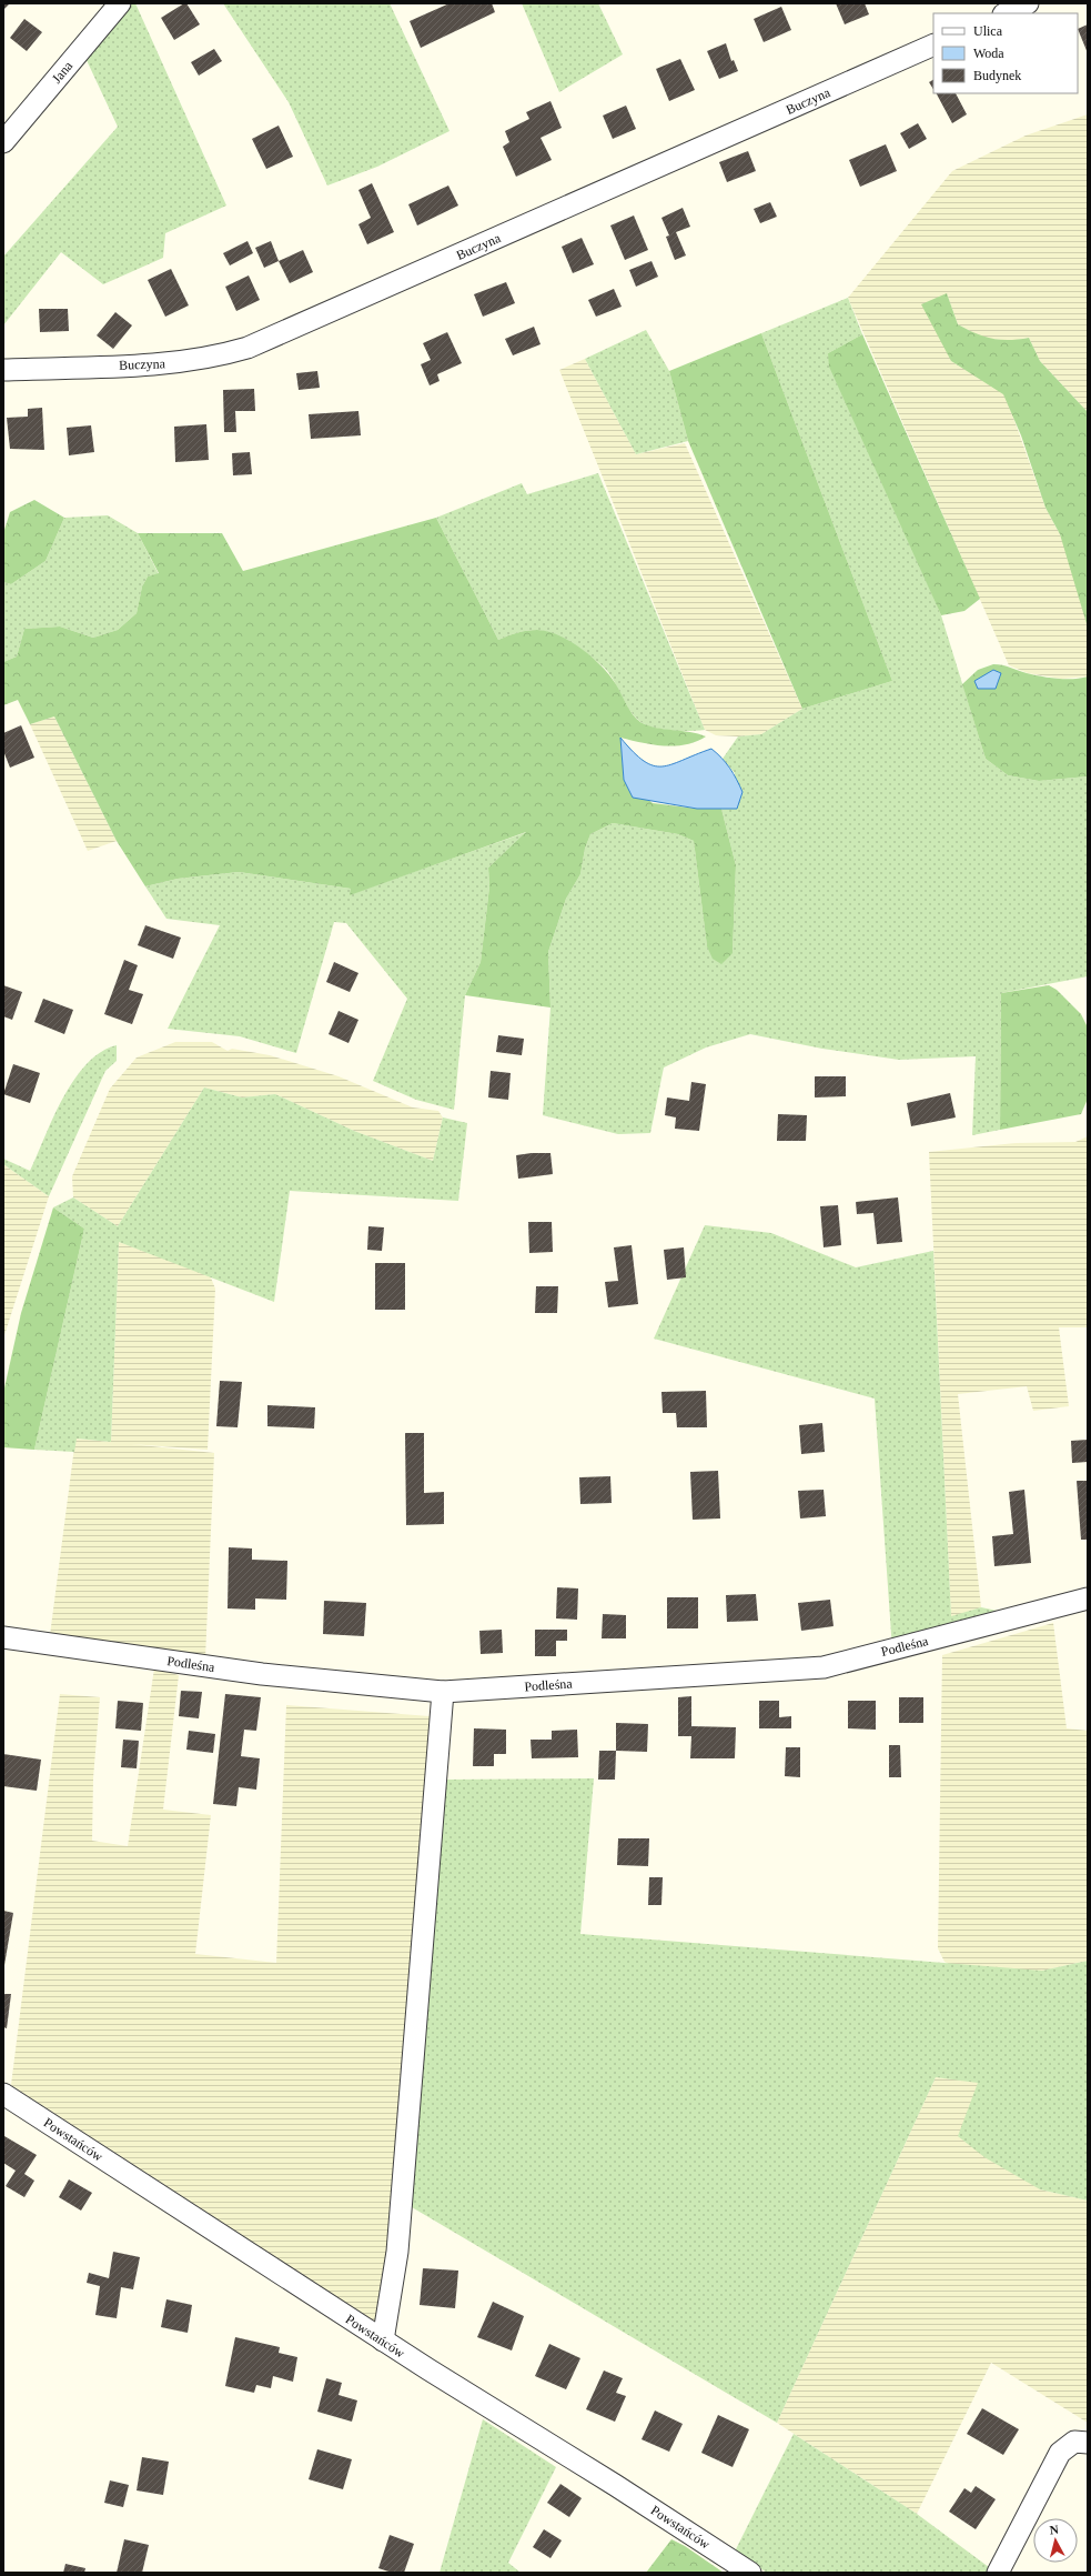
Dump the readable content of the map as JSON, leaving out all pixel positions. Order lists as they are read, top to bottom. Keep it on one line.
{"streets":{"street":["Jana","Buczyna","Podleśna","Powstańców"]},"legend":["Ulica","Woda","Budynek"],"north":"top"}
